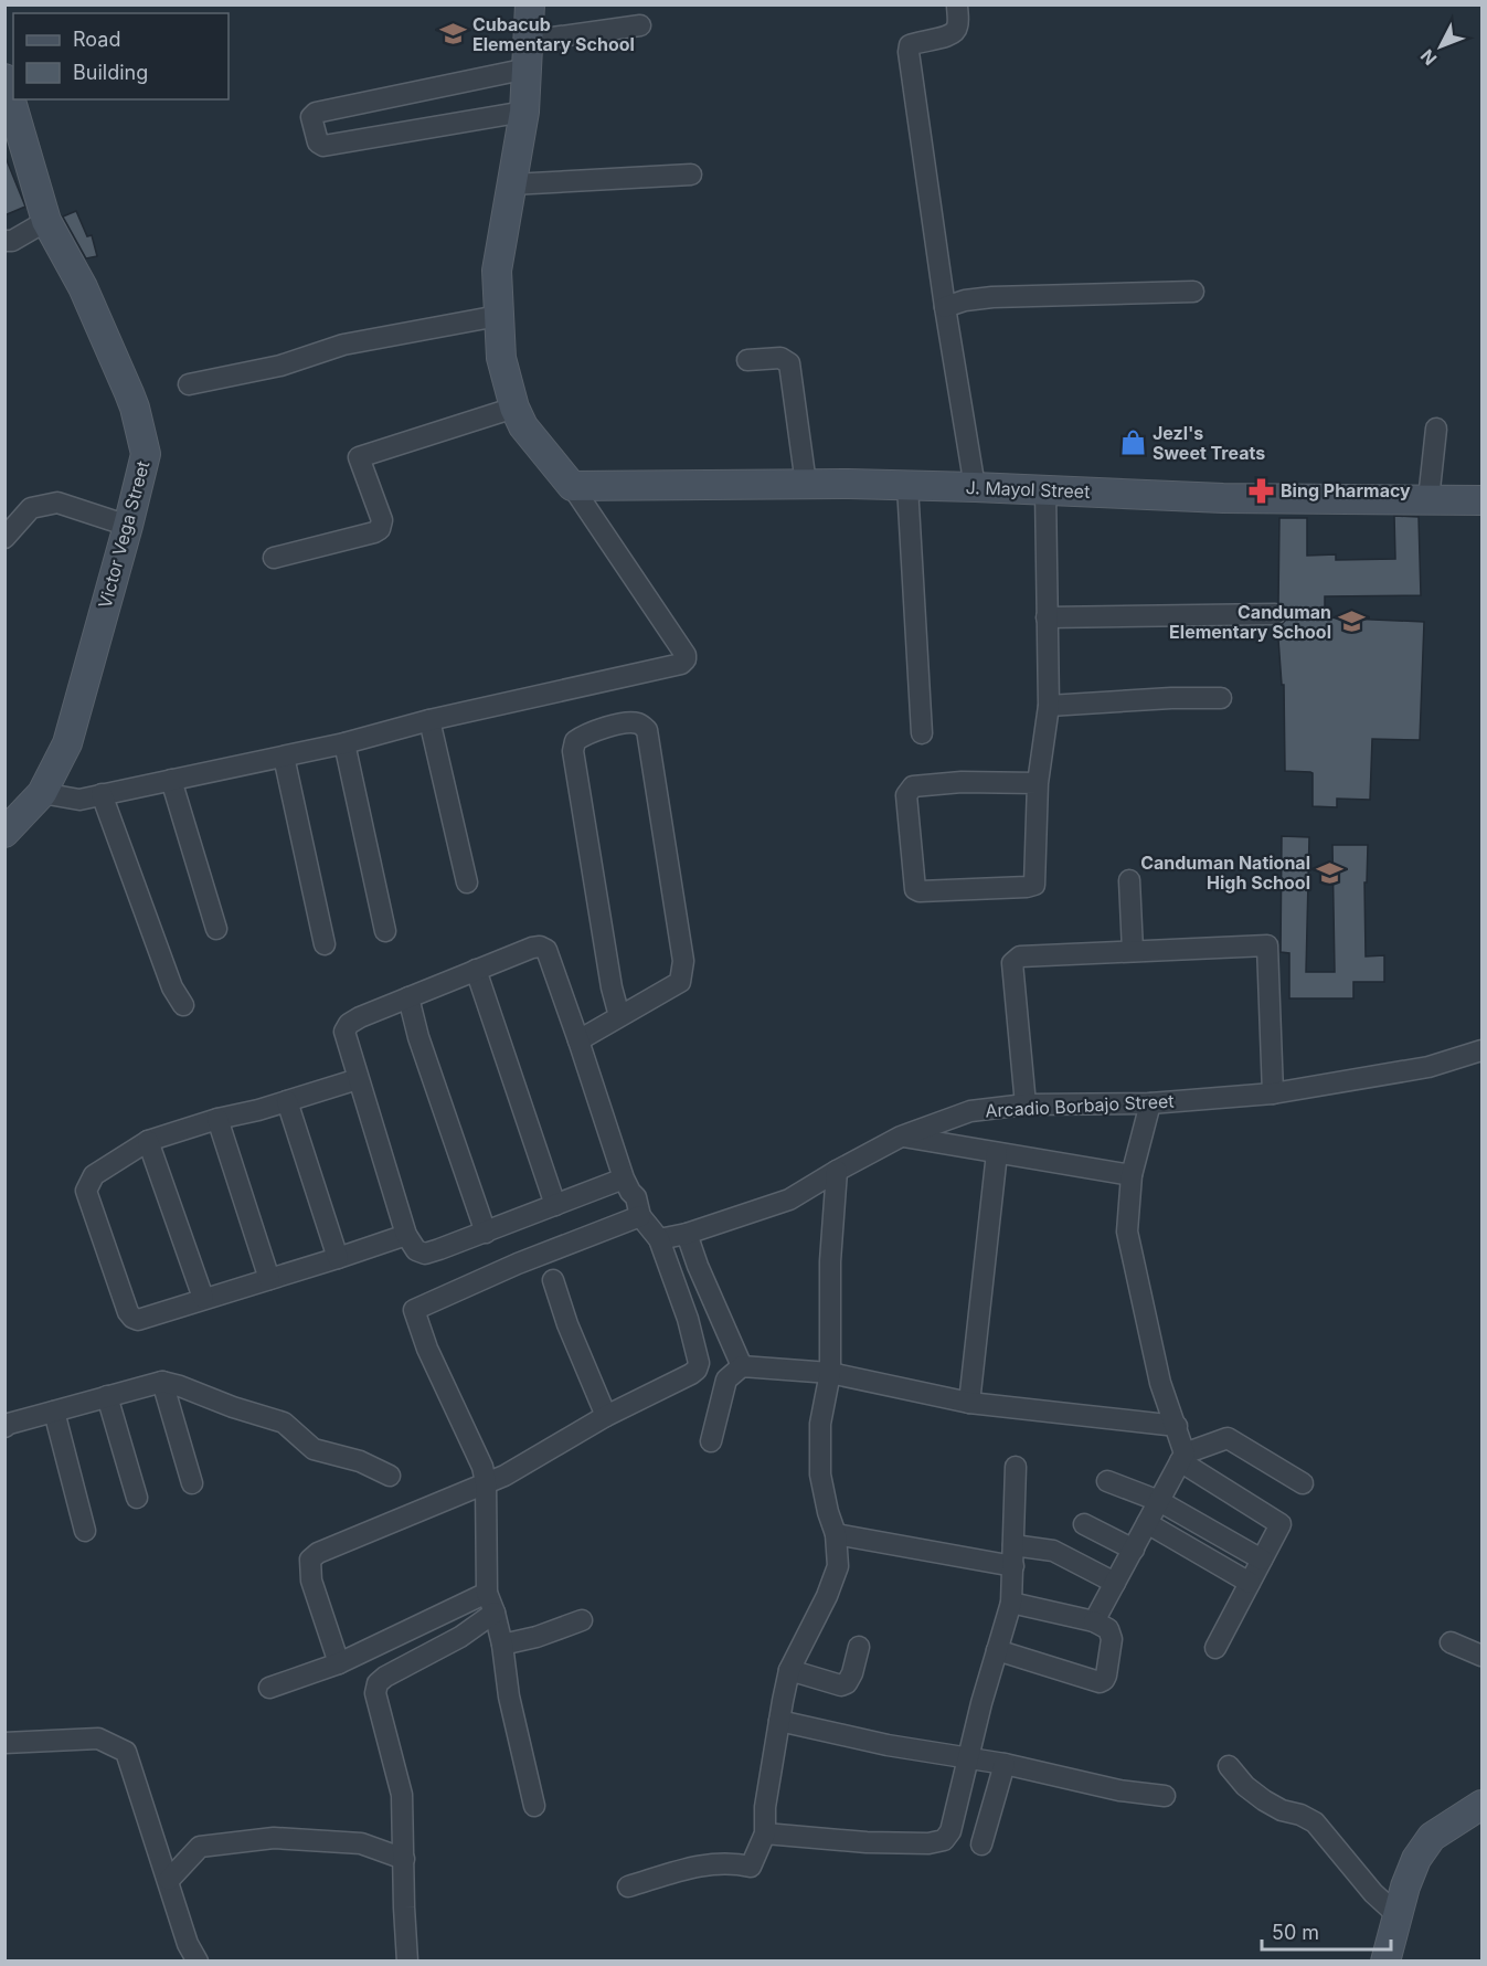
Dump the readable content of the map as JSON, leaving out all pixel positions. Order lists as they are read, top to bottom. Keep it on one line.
{"streets":{"street":["J. Mayol Street","Victor Vega Street","Arcadio Borbajo Street"]},"places":{"school or university":["Cubacub Elementary School","Canduman Elementary School","Canduman National High School"],"shop":["Jezl's Sweet Treats"],"pharmacy":["Bing Pharmacy"]},"legend":["Road","Building"],"scale_bar":"50 m","north":"bottom left"}
